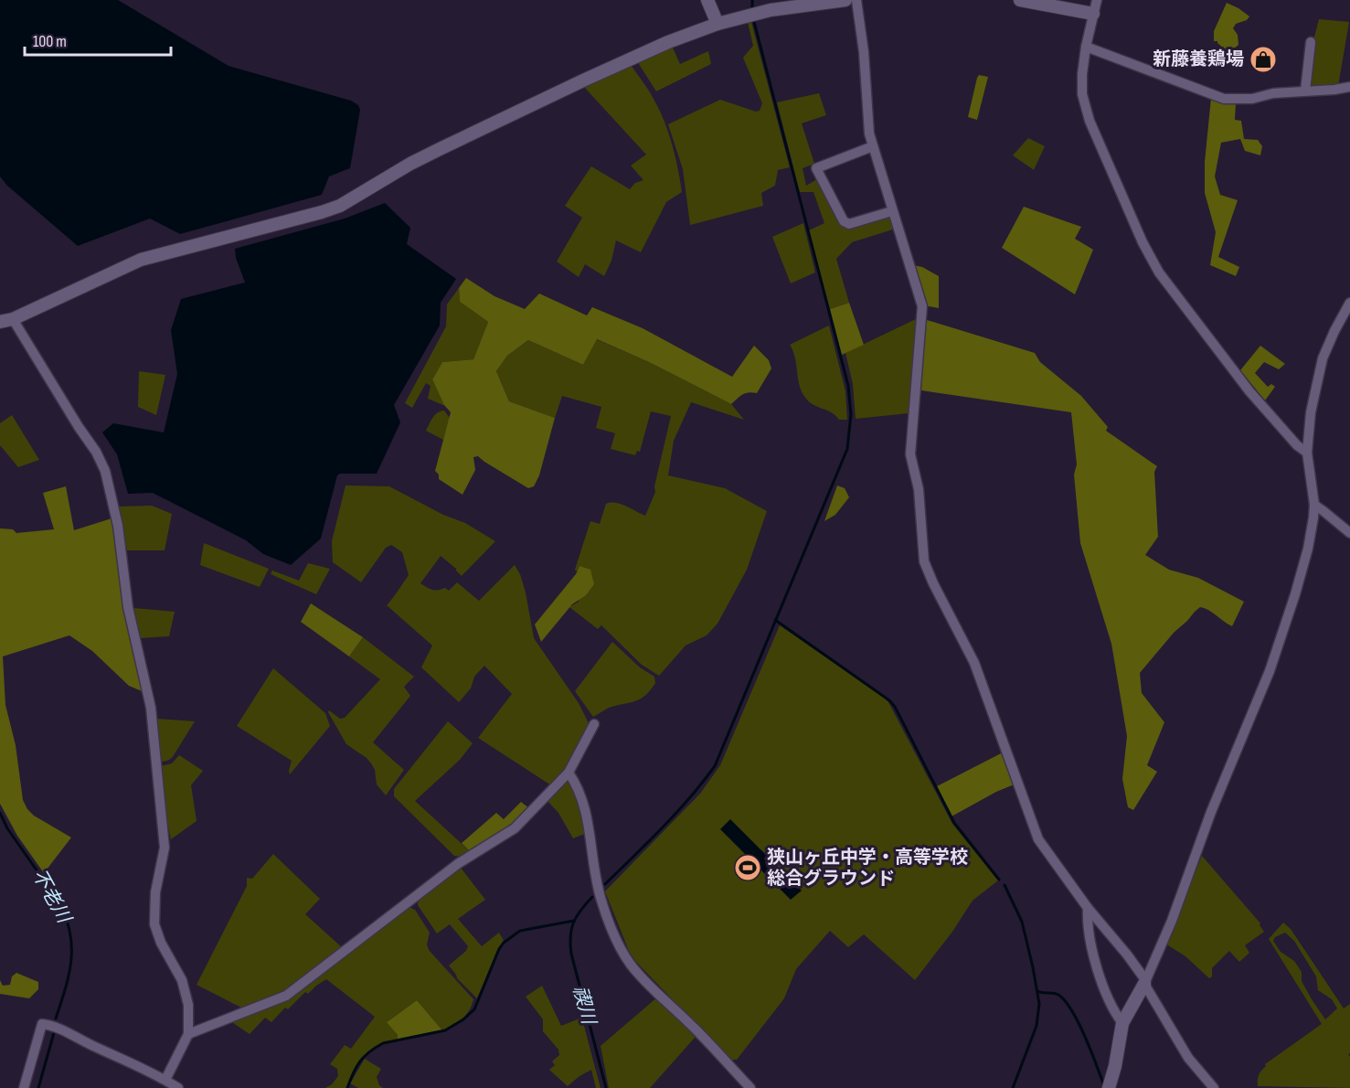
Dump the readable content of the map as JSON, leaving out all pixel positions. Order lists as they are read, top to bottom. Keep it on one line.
{"water":["不老川","禊川"],"places":{"shop":["新藤養鶏場"],"sports":["狭山ヶ丘中学・高等学校 総合グラウンド"]},"scale_bar":"100 m"}
